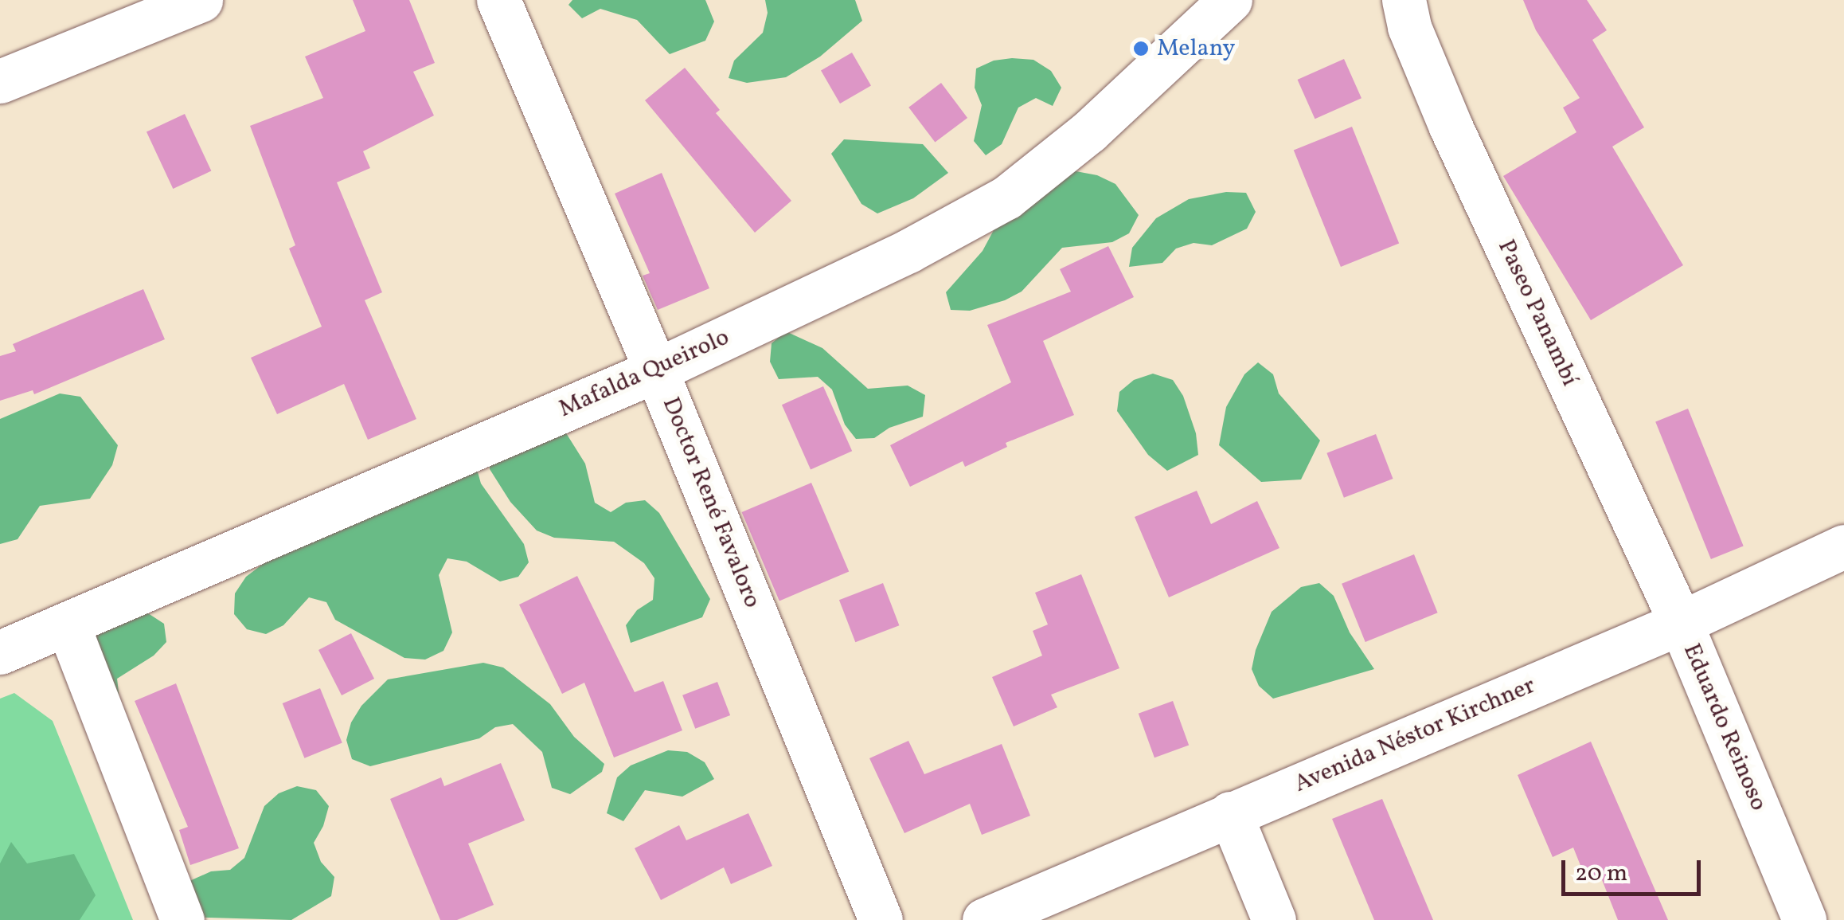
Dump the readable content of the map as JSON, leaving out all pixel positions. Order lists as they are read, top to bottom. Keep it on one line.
{"streets":{"street":["Paseo Panambí","Mafalda Queirolo","Doctor René Favaloro","Eduardo Reinoso","Avenida Néstor Kirchner"]},"crossings":[["Paseo Panambí","Eduardo Reinoso"],["Paseo Panambí","Avenida Néstor Kirchner"],["Mafalda Queirolo","Doctor René Favaloro"],["Eduardo Reinoso","Avenida Néstor Kirchner"]],"places":["Melany"],"scale_bar":"20 m"}
